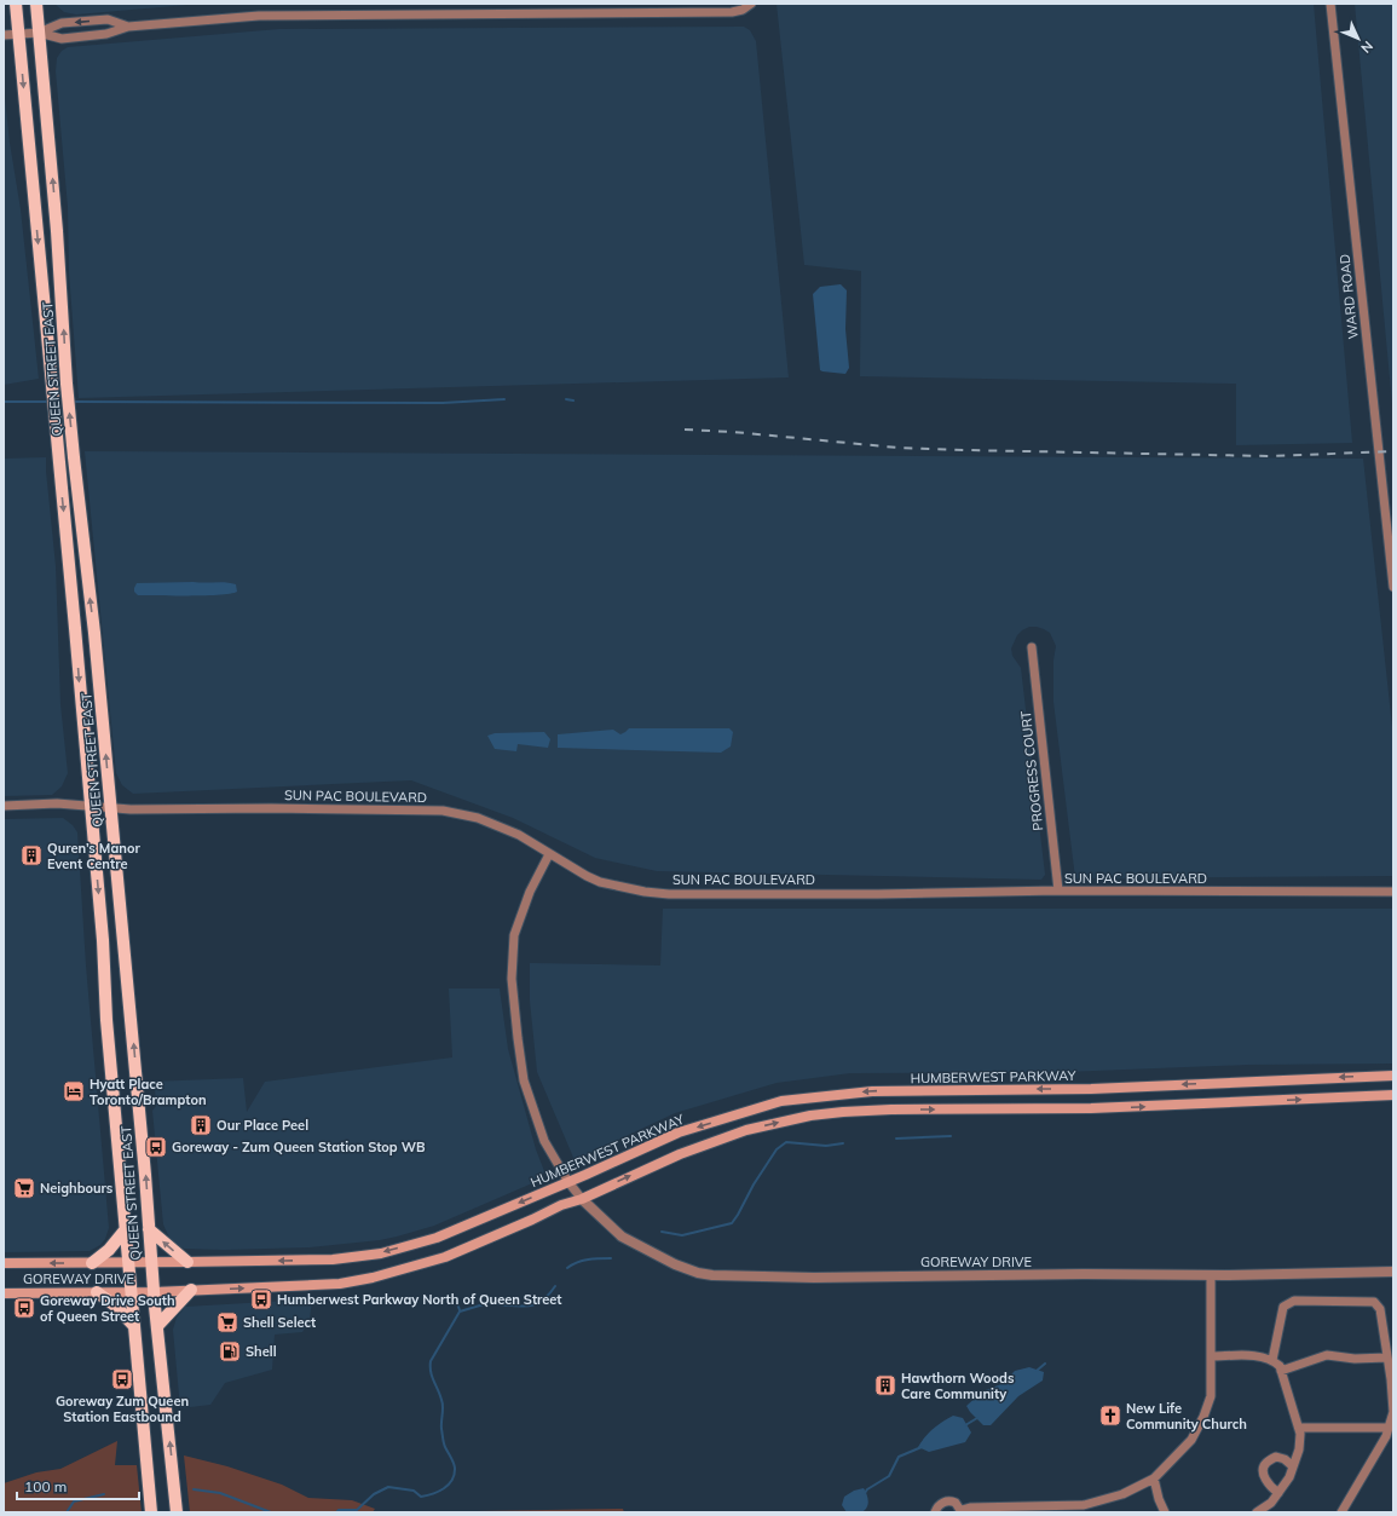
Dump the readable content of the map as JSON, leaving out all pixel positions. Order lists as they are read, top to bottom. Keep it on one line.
{"streets":{"main road":["QUEEN STREET EAST","HUMBERWEST PARKWAY","GOREWAY DRIVE"],"street":["WARD ROAD","PROGRESS COURT","SUN PAC BOULEVARD"]},"crossings":[["QUEEN STREET EAST","SUN PAC BOULEVARD"],["QUEEN STREET EAST","HUMBERWEST PARKWAY"],["QUEEN STREET EAST","GOREWAY DRIVE"],["PROGRESS COURT","SUN PAC BOULEVARD"],["HUMBERWEST PARKWAY","GOREWAY DRIVE"]],"places":{"building":["Quren’s Manor Event Centre","Our Place Peel","Hawthorn Woods Care Community"],"hotel":["Hyatt Place Toronto/Brampton"],"bus stop":["Goreway - Zum Queen Station Stop WB","Humberwest Parkway North of Queen Street","Goreway Drive South of Queen Street","Goreway Zum Queen Station Eastbound"],"supermarket":["Neighbours","Shell Select"],"fuel station":["Shell"],"church":["New Life Community Church"]},"scale_bar":"100 m","north":"bottom right"}
